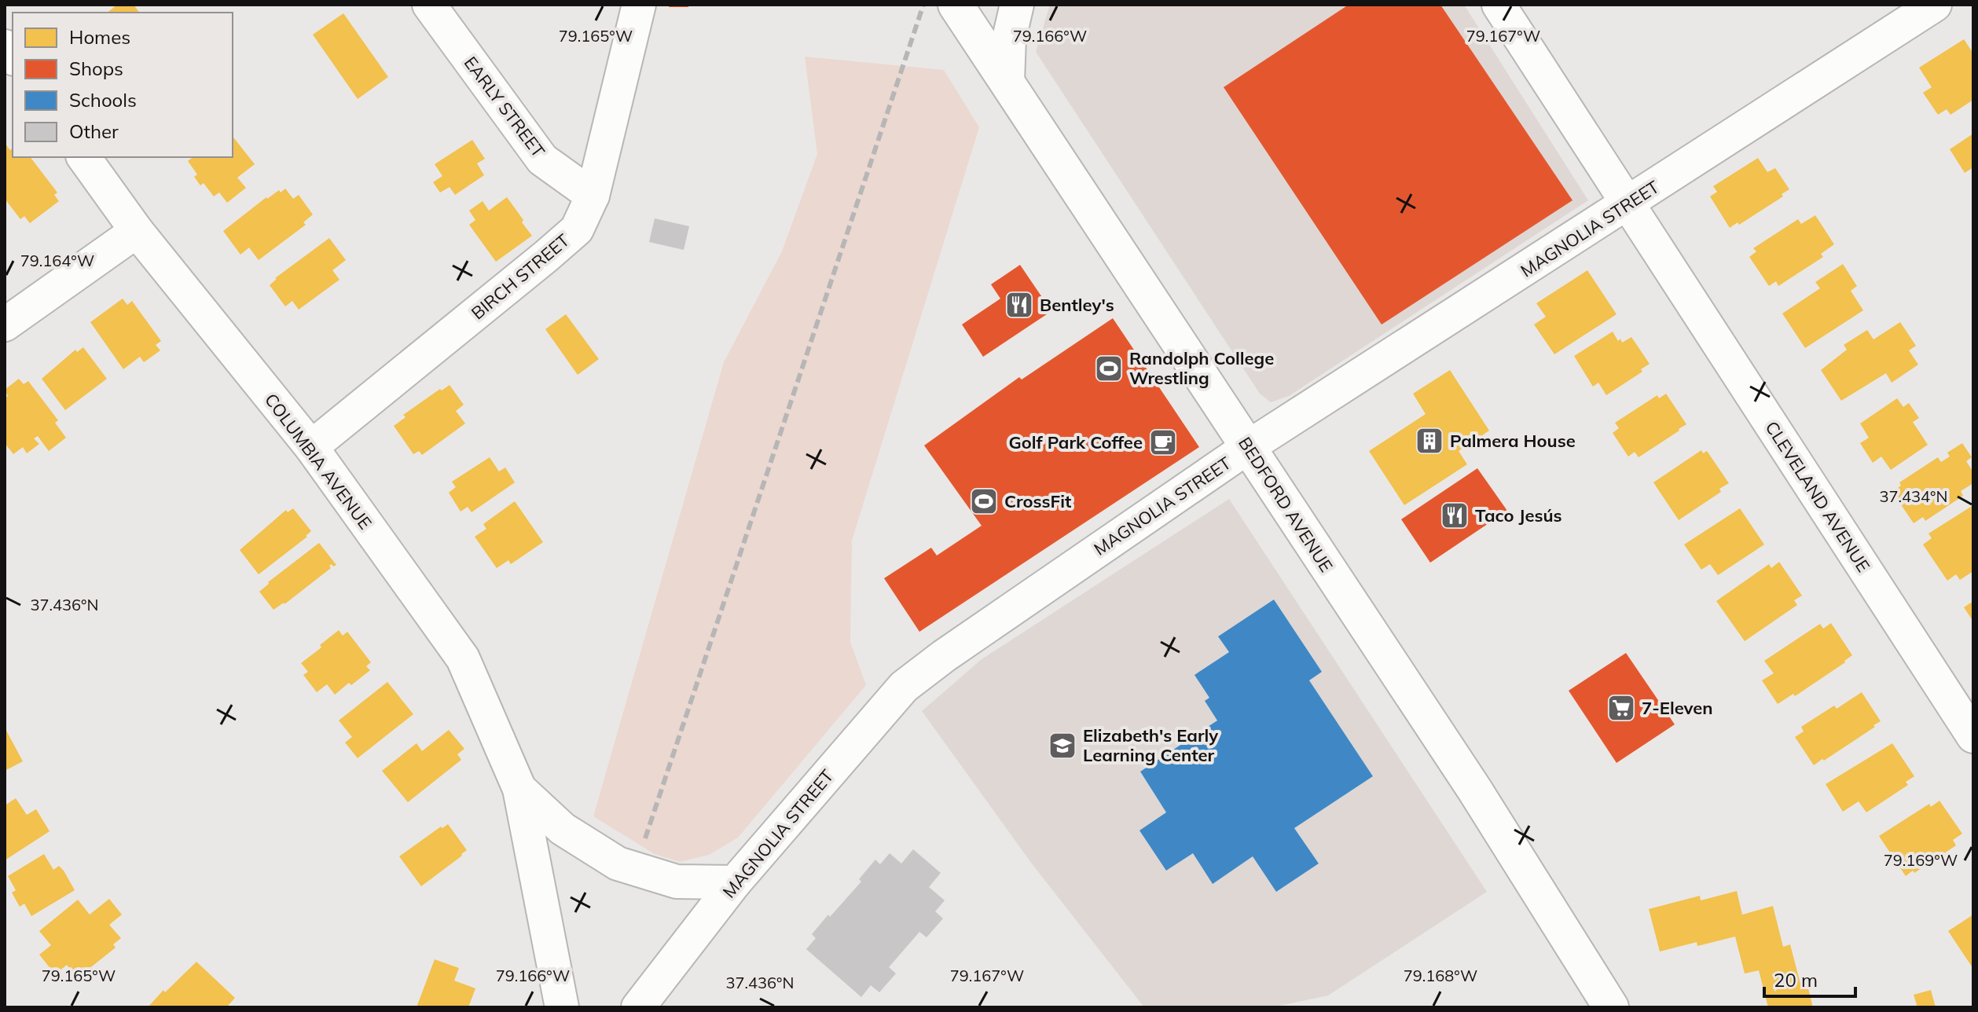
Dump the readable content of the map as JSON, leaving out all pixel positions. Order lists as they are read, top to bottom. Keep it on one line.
{"streets":{"street":["EARLY STREET","MAGNOLIA STREET","BIRCH STREET","COLUMBIA AVENUE","CLEVELAND AVENUE","BEDFORD AVENUE"]},"crossings":[["EARLY STREET","BIRCH STREET"],["MAGNOLIA STREET","COLUMBIA AVENUE"],["MAGNOLIA STREET","CLEVELAND AVENUE"],["MAGNOLIA STREET","BEDFORD AVENUE"],["BIRCH STREET","COLUMBIA AVENUE"]],"places":{"restaurant":["Bentley's","Taco Jesús"],"sports":["Randolph College Wrestling","CrossFit"],"building":["Palmera House"],"cafe":["Golf Park Coffee"],"supermarket":["7-Eleven"],"school or university":["Elizabeth's Early Learning Center"]},"legend":["Homes","Shops","Schools","Other"],"scale_bar":"20 m","coordinates":["79.165°W","79.166°W","79.167°W","79.164°W","37.434°N","37.436°N","79.169°W","79.168°W"]}
